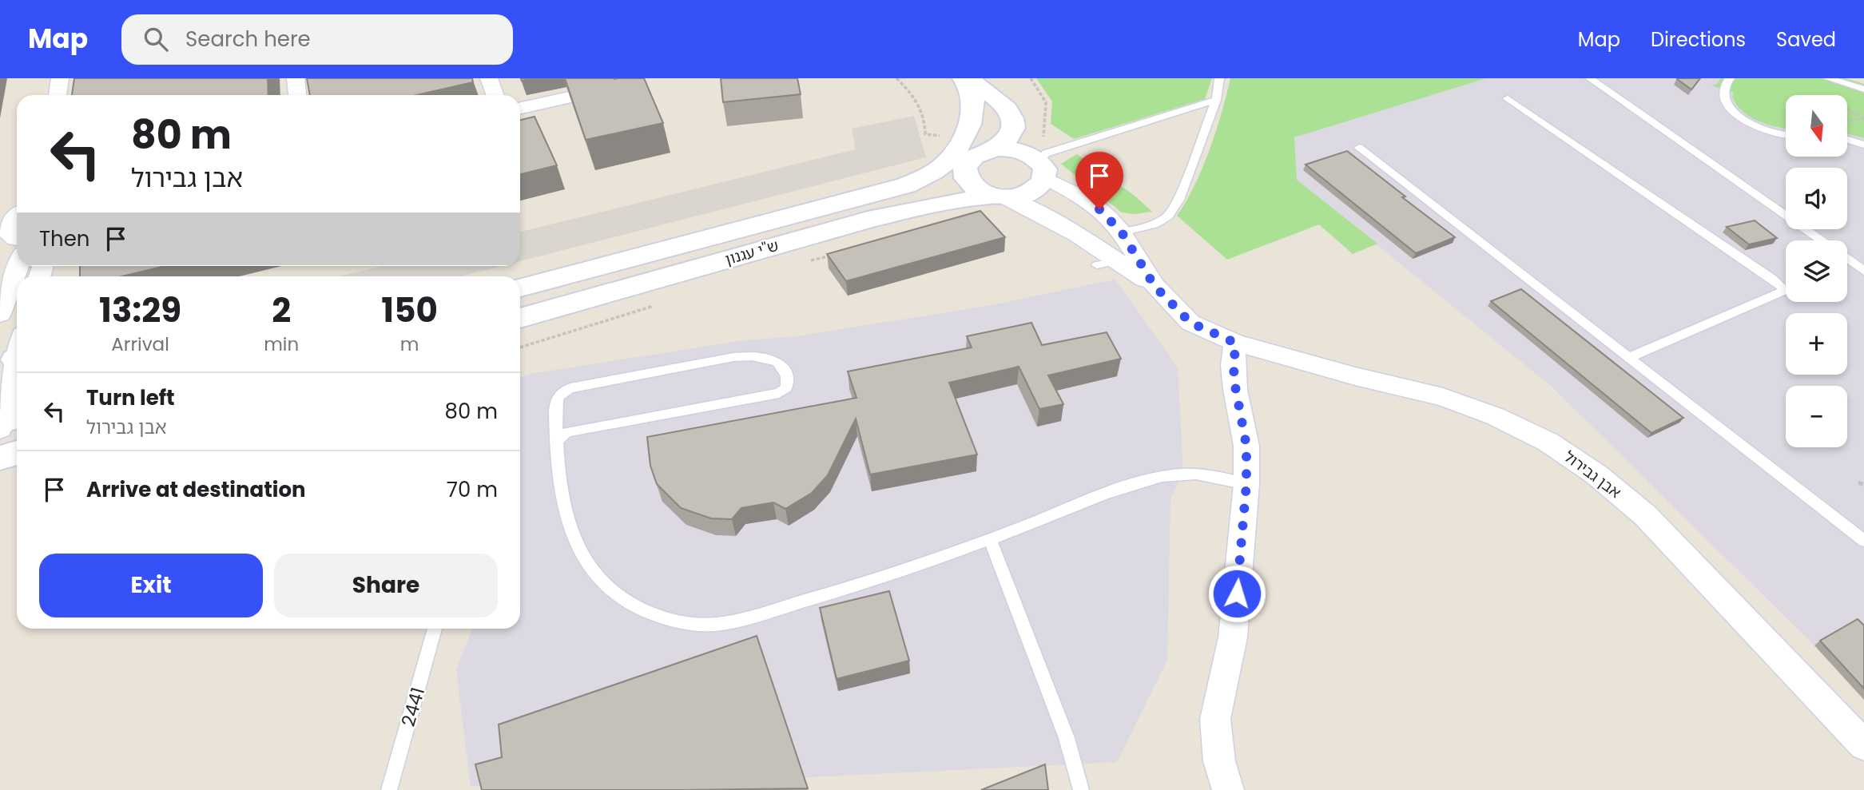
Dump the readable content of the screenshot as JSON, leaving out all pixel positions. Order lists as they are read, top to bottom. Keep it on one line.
{"streets":{"main road":["ש''י עגנון"],"street":["אבן גבירול"],"lane":["2441"]},"crossings":[["ש''י עגנון","אבן גבירול"]],"north":"bottom","page":{"header":"Map","search":"Search here","nav":["Map","Directions","Saved"],"map_buttons":["+","−"],"turn":["80 m","אבן גבירול"],"then":"Then","eta":["13:29","Arrival","2","min","150","m"],"list":[{"name":"Turn left","note":"אבן גבירול","value":"80 m"},{"name":"Arrive at destination","value":"70 m"}],"buttons":["Exit","Share"]}}
